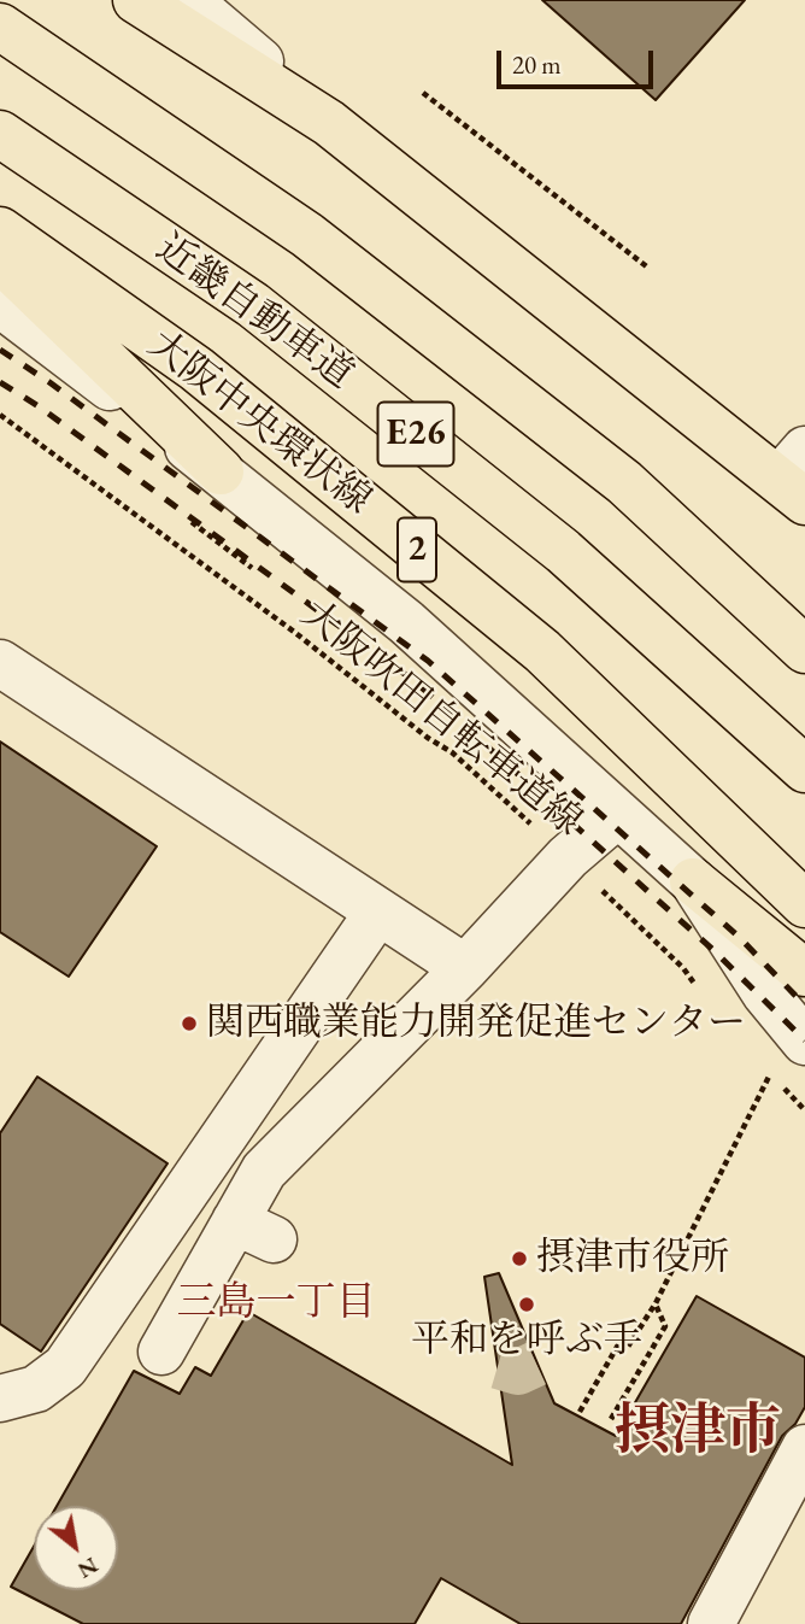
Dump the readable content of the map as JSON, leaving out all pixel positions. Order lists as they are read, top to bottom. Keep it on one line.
{"streets":{"main road":["近畿自動車道","大阪中央環状線","E26","2"],"path":["大阪吹田自転車道線"]},"districts":["三島一丁目","摂津市"],"places":["関西職業能力開発促進センター","摂津市役所","平和を呼ぶ手"],"scale_bar":"20 m","north":"bottom right"}
